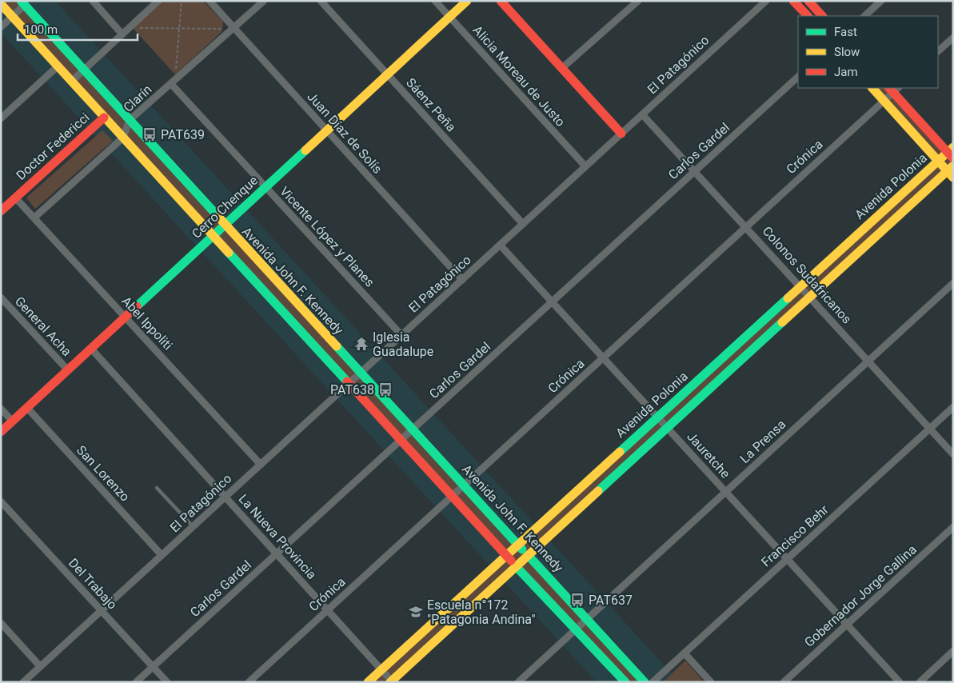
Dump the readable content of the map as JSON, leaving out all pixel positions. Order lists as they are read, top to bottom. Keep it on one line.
{"streets":{"main road":["Doctor Federicci","Avenida Polonia","Cerro Chenque","Avenida John F. Kennedy"],"street":["El Patagónico","Alicia Moreau de Justo","Clarín","Sáenz Peña","Juan Díaz de Solís","Carlos Gardel","Crónica","Vicente López y Planes","Colonos Sudafricanos","Abel Ippoliti","General Acha","La Prensa","Jauretche","San Lorenzo","Francisco Behr","La Nueva Provincia","Del Trabajo","Gobernador Jorge Gallina"]},"crossings":[["El Patagónico","Alicia Moreau de Justo"],["El Patagónico","Sáenz Peña"],["El Patagónico","Juan Díaz de Solís"],["El Patagónico","Vicente López y Planes"],["El Patagónico","Colonos Sudafricanos"],["El Patagónico","Avenida John F. Kennedy"],["El Patagónico","Abel Ippoliti"],["El Patagónico","Jauretche"],["El Patagónico","San Lorenzo"],["El Patagónico","La Nueva Provincia"],["El Patagónico","Del Trabajo"],["Alicia Moreau de Justo","Cerro Chenque"],["Clarín","Juan Díaz de Solís"],["Clarín","Vicente López y Planes"],["Clarín","Avenida John F. Kennedy"],["Clarín","Abel Ippoliti"],["Sáenz Peña","Cerro Chenque"],["Juan Díaz de Solís","Cerro Chenque"],["Doctor Federicci","Avenida John F. Kennedy"],["Doctor Federicci","Abel Ippoliti"],["Carlos Gardel","Colonos Sudafricanos"],["Carlos Gardel","Avenida John F. Kennedy"],["Carlos Gardel","Jauretche"],["Carlos Gardel","La Nueva Provincia"],["Carlos Gardel","Del Trabajo"],["Crónica","Colonos Sudafricanos"],["Crónica","Avenida John F. Kennedy"],["Crónica","Jauretche"],["Crónica","La Nueva Provincia"],["Avenida Polonia","Colonos Sudafricanos"],["Avenida Polonia","Avenida John F. Kennedy"],["Avenida Polonia","Jauretche"],["Avenida Polonia","La Nueva Provincia"],["Cerro Chenque","Vicente López y Planes"],["Cerro Chenque","Avenida John F. Kennedy"],["Cerro Chenque","Abel Ippoliti"],["Cerro Chenque","General Acha"],["Cerro Chenque","San Lorenzo"],["Cerro Chenque","La Nueva Provincia"],["Colonos Sudafricanos","La Prensa"],["Colonos Sudafricanos","Francisco Behr"],["Avenida John F. Kennedy","La Prensa"],["La Prensa","Jauretche"],["Jauretche","Francisco Behr"],["Jauretche","Gobernador Jorge Gallina"]],"places":{"bus stop":["PAT639","PAT638","PAT637"],"temple":["Iglesia Guadalupe"],"school or university":["Escuela n°172 \"Patagonia Andina\""]},"legend":["Fast","Slow","Jam"],"scale_bar":"100 m"}
